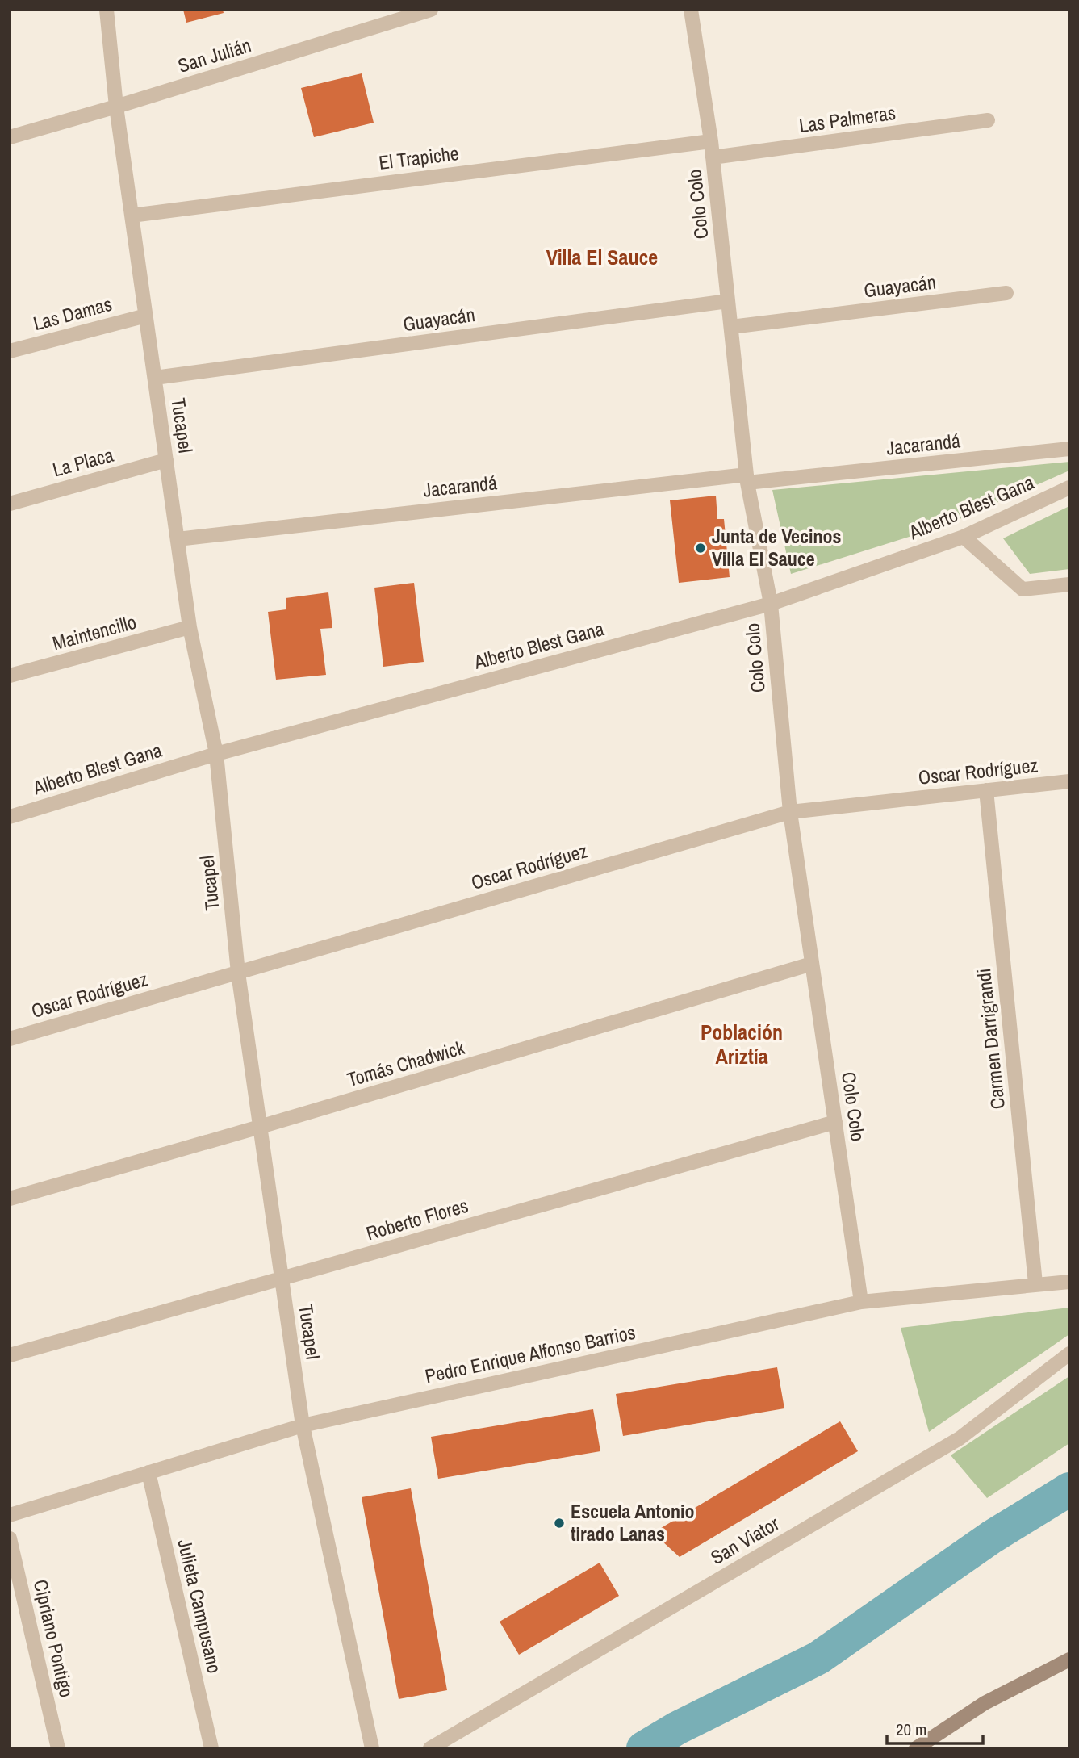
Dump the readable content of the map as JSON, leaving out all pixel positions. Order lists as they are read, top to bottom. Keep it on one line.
{"streets":{"street":["San Julián","Las Palmeras","El Trapiche","Colo Colo","Guayacán","Las Damas","Tucapel","Jacarandá","La Placa","Alberto Blest Gana","Maintencillo","Oscar Rodríguez","Carmen Darrigrandi","Tomás Chadwick","Roberto Flores","Pedro Enrique Alfonso Barrios","San Viator","Julieta Campusano","Cipriano Pontigo"]},"crossings":[["San Julián","Tucapel"],["Las Palmeras","Colo Colo"],["El Trapiche","Colo Colo"],["El Trapiche","Tucapel"],["Colo Colo","Guayacán"],["Colo Colo","Jacarandá"],["Colo Colo","Alberto Blest Gana"],["Colo Colo","Oscar Rodríguez"],["Colo Colo","Tomás Chadwick"],["Colo Colo","Roberto Flores"],["Colo Colo","Pedro Enrique Alfonso Barrios"],["Guayacán","Tucapel"],["Las Damas","Tucapel"],["Tucapel","Jacarandá"],["Tucapel","La Placa"],["Tucapel","Alberto Blest Gana"],["Tucapel","Maintencillo"],["Tucapel","Oscar Rodríguez"],["Tucapel","Tomás Chadwick"],["Tucapel","Roberto Flores"],["Tucapel","Pedro Enrique Alfonso Barrios"],["Oscar Rodríguez","Carmen Darrigrandi"],["Carmen Darrigrandi","Pedro Enrique Alfonso Barrios"],["Pedro Enrique Alfonso Barrios","Julieta Campusano"]],"districts":["Villa El Sauce","Población Ariztía"],"places":["Junta de Vecinos Villa El Sauce","Escuela Antonio tirado Lanas"],"scale_bar":"20 m"}
